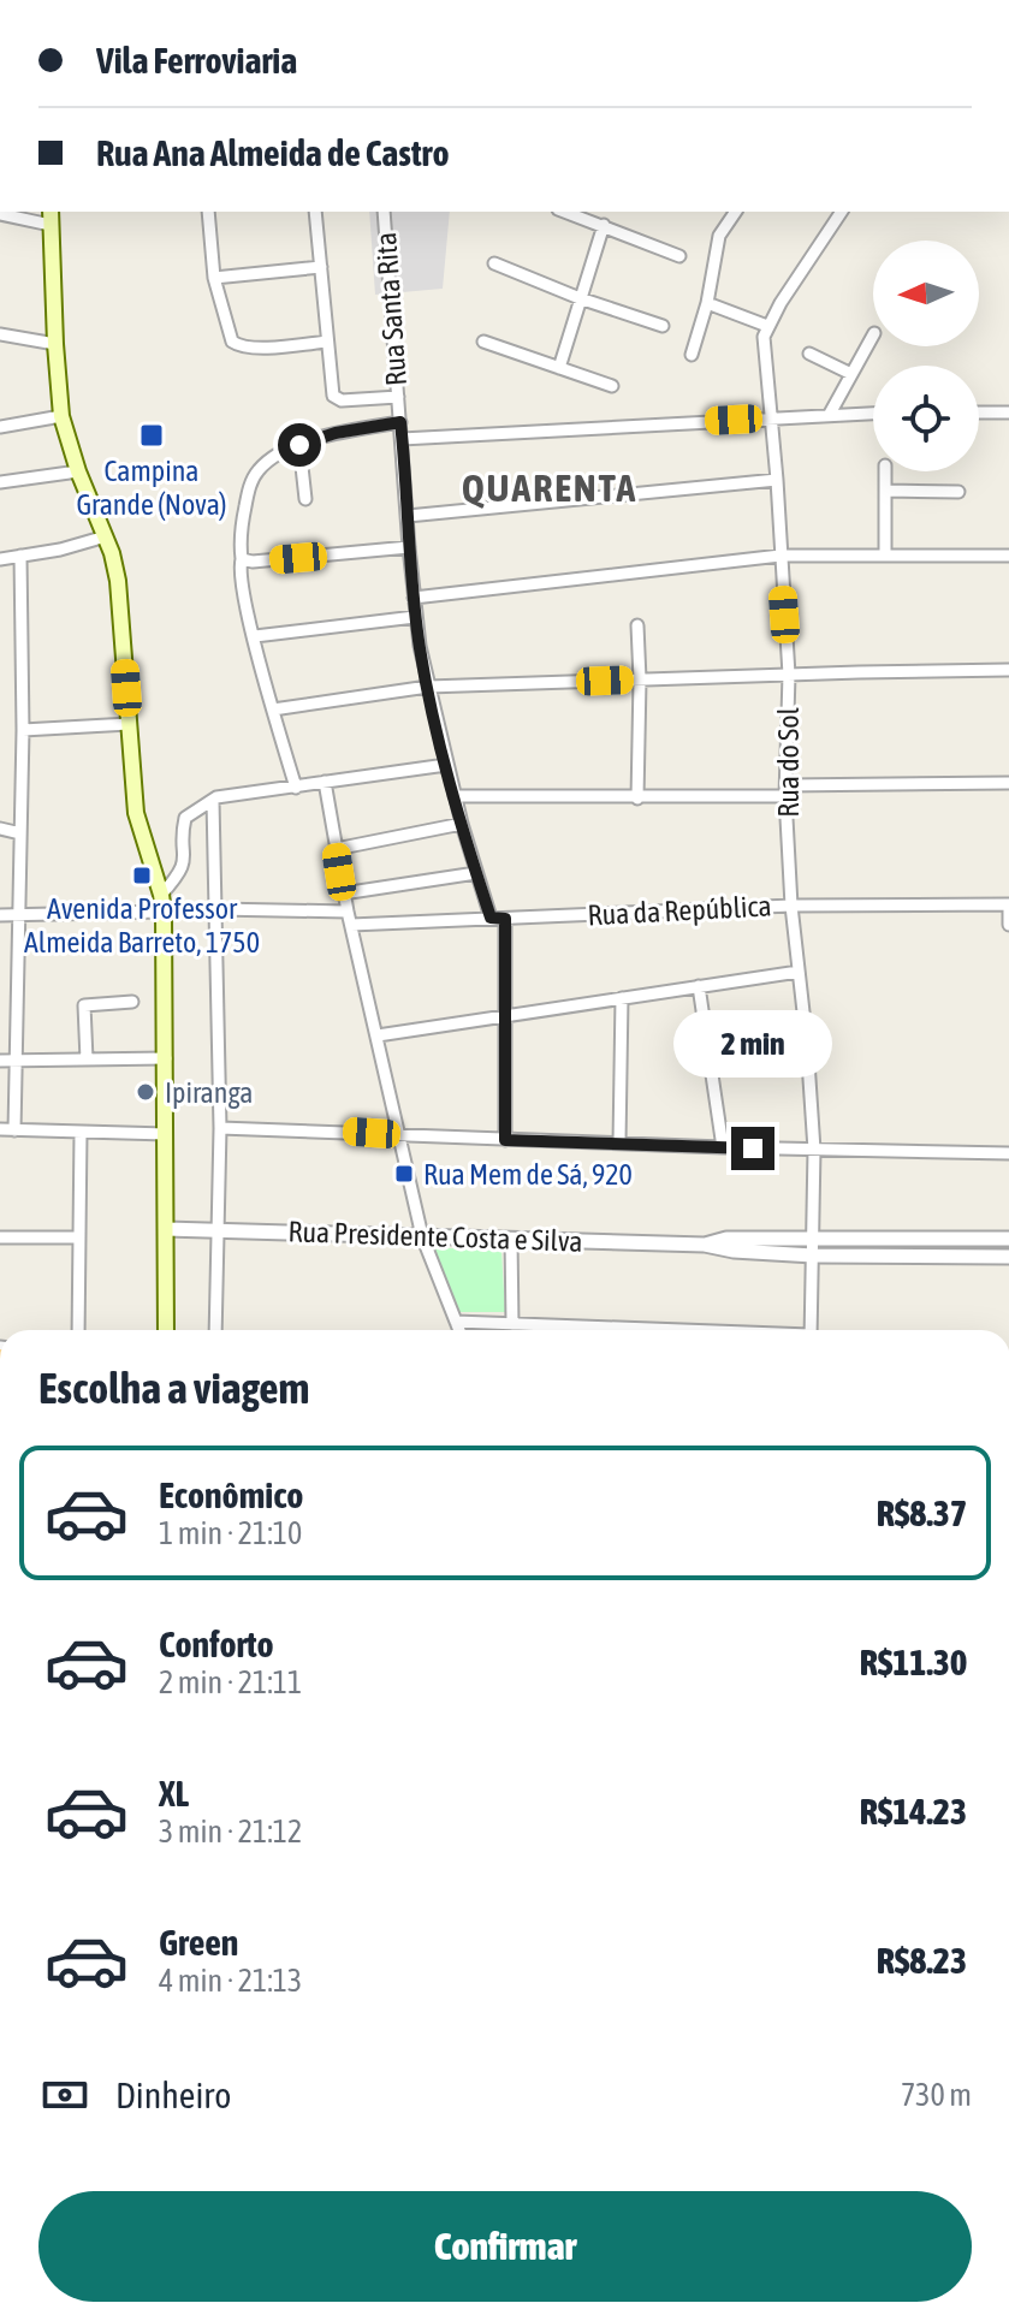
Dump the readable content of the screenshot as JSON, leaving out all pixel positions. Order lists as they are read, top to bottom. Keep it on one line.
{"streets":{"street":["Rua Santa Rita","Rua do Sol","Rua da República","Rua Presidente Costa e Silva"]},"crossings":[["Rua Santa Rita","Rua da República"],["Rua do Sol","Rua da República"],["Rua do Sol","Rua Presidente Costa e Silva"]],"districts":["QUARENTA"],"places":{"transit":["Campina Grande (Nova)","Avenida Professor Almeida Barreto, 1750","Rua Mem de Sá, 920"],"other":["Ipiranga"]},"north":"left","page":{"banner":["Vila Ferroviaria","Rua Ana Almeida de Castro"],"bubble":"2 min","heading":"Escolha a viagem","list":[{"name":"Econômico","note":"1 min · 21:10","value":"R$8.37"},{"name":"Conforto","note":"2 min · 21:11","value":"R$11.30"},{"name":"XL","note":"3 min · 21:12","value":"R$14.23"},{"name":"Green","note":"4 min · 21:13","value":"R$8.23"}],"pay":["Dinheiro","730 m"],"buttons":"Confirmar"}}
